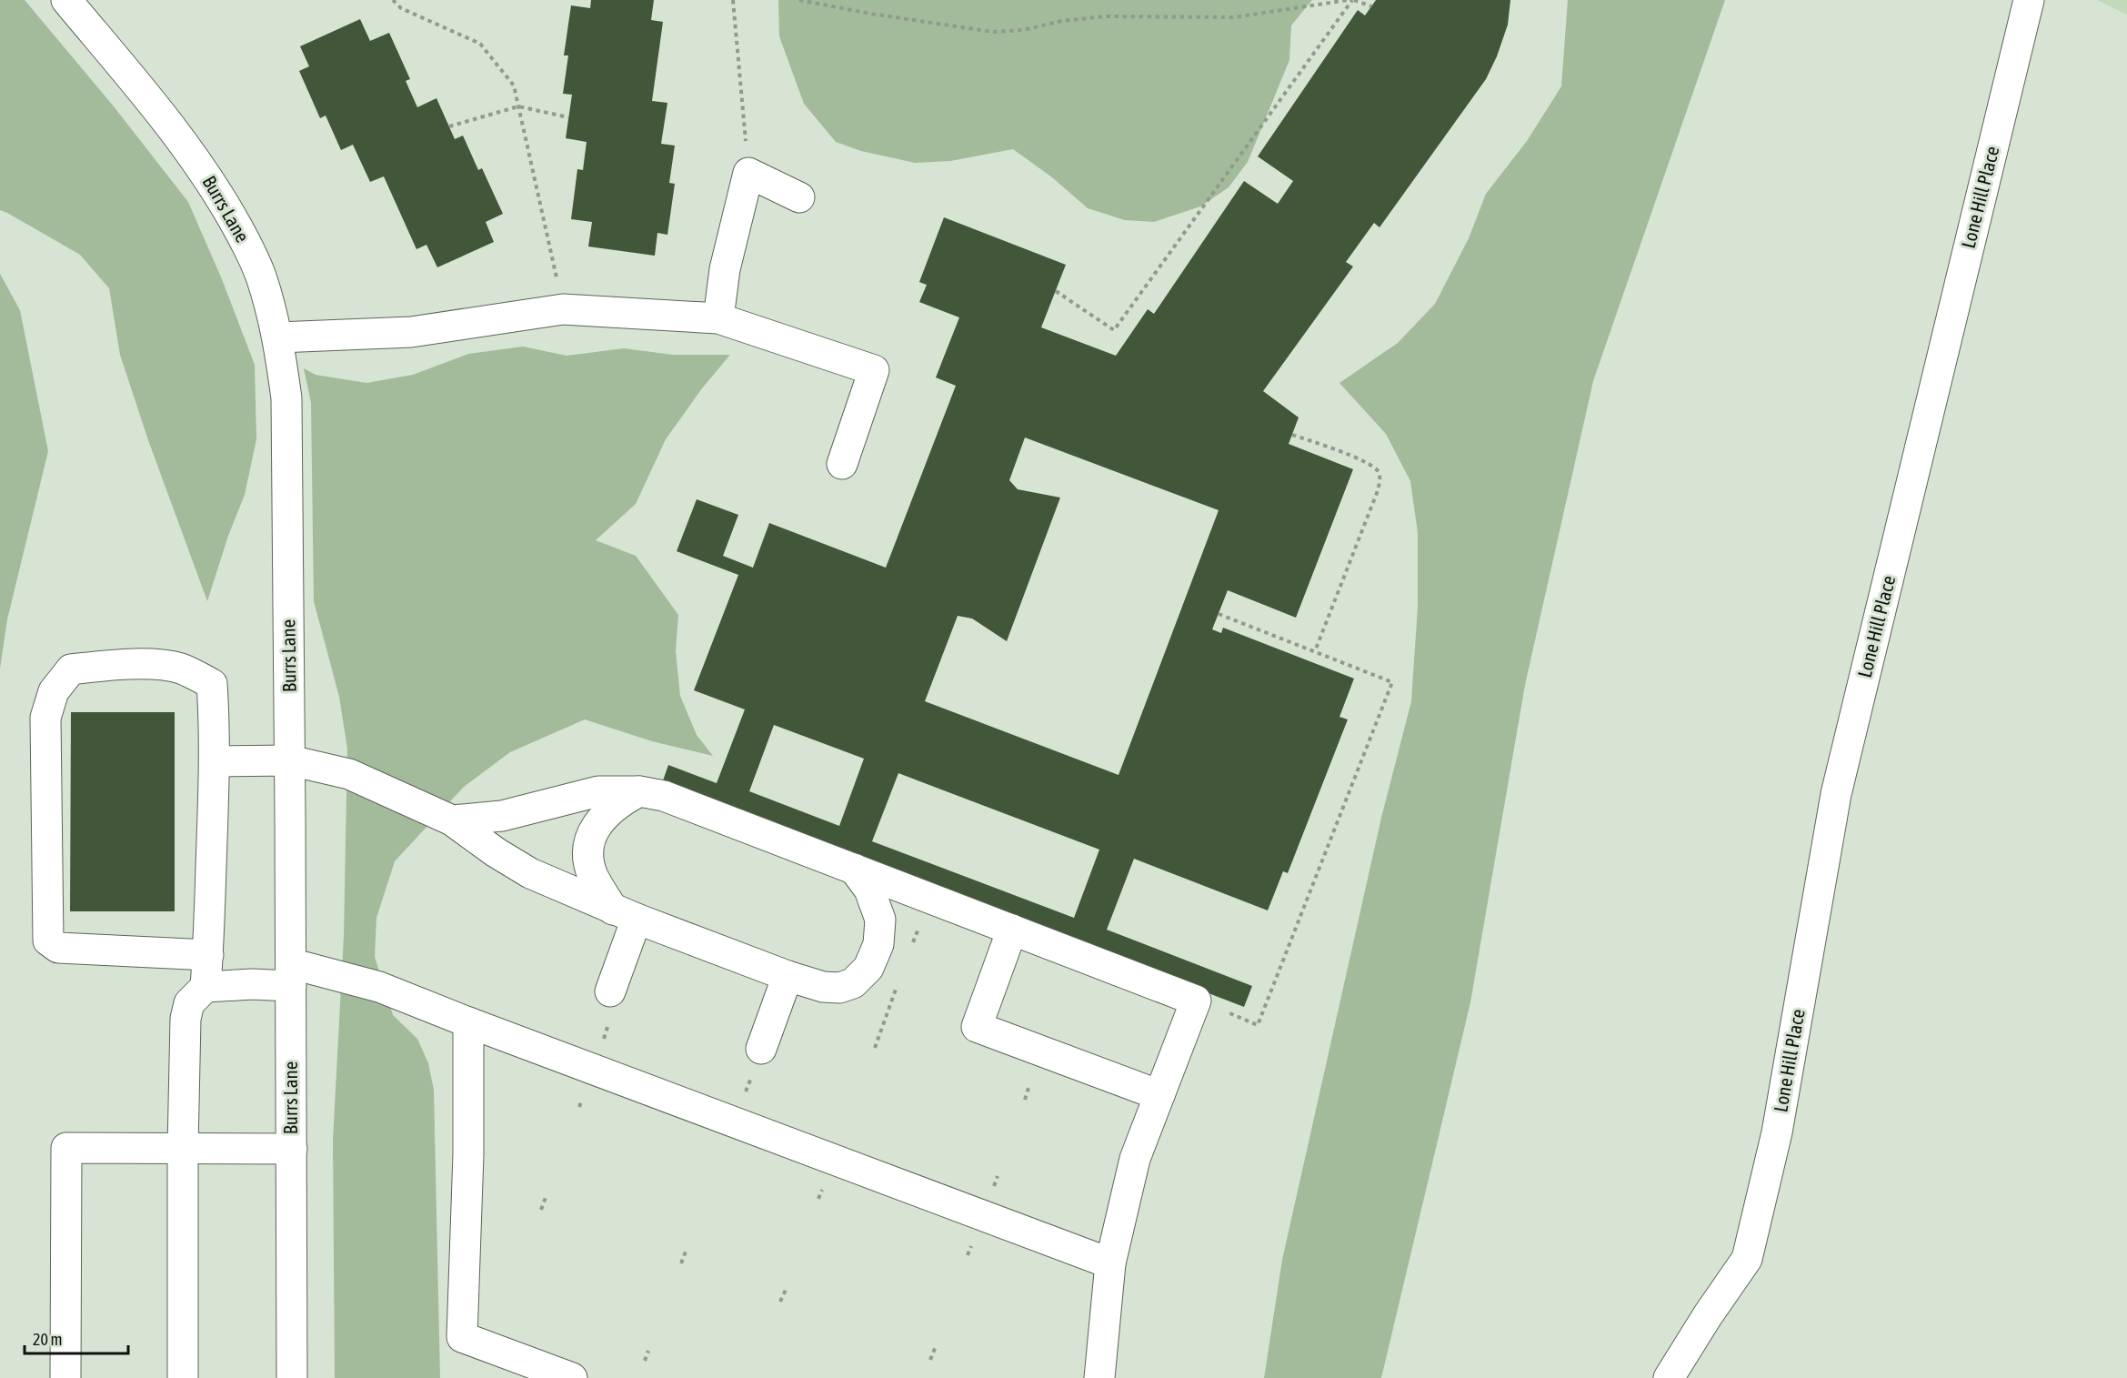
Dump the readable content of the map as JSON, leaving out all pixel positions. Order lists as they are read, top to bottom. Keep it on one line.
{"streets":{"street":["Lone Hill Place","Burrs Lane"]},"scale_bar":"20 m"}
